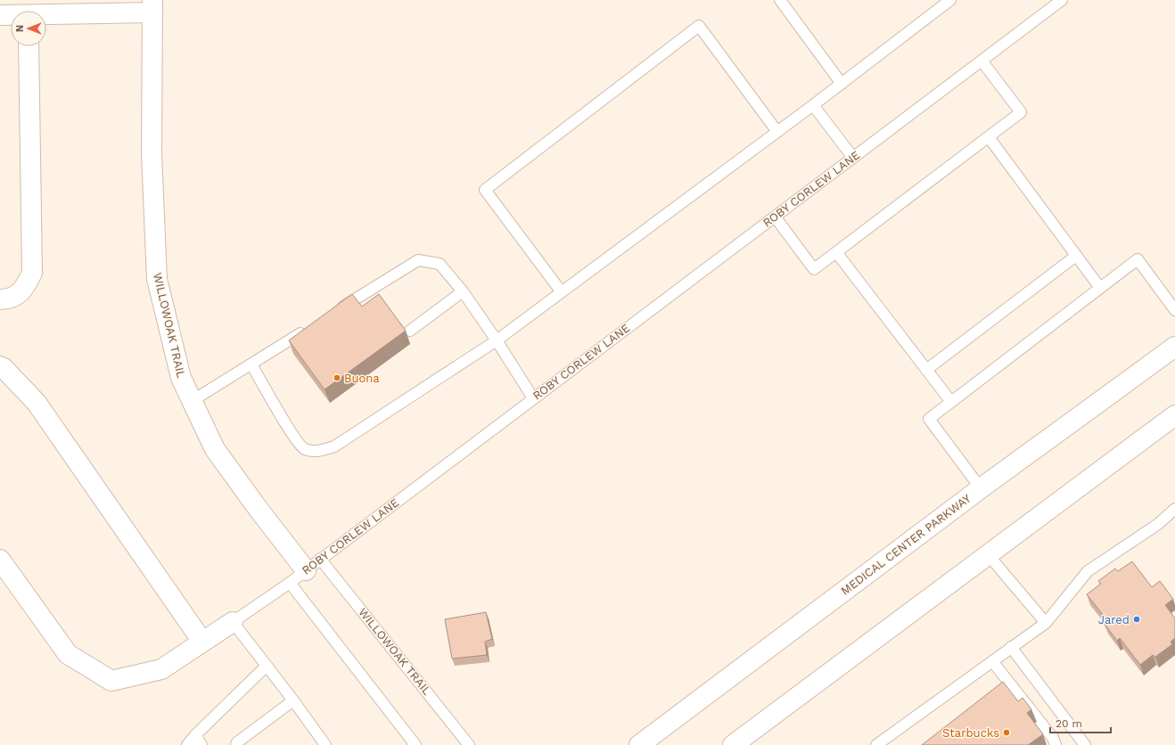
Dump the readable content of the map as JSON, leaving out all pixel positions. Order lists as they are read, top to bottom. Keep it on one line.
{"streets":{"street":["WILLOWOAK TRAIL","MEDICAL CENTER PARKWAY"],"lane":["ROBY CORLEW LANE"]},"crossings":[["ROBY CORLEW LANE","WILLOWOAK TRAIL"]],"places":["Buona","Jared","Starbucks"],"scale_bar":"20 m","north":"left"}
